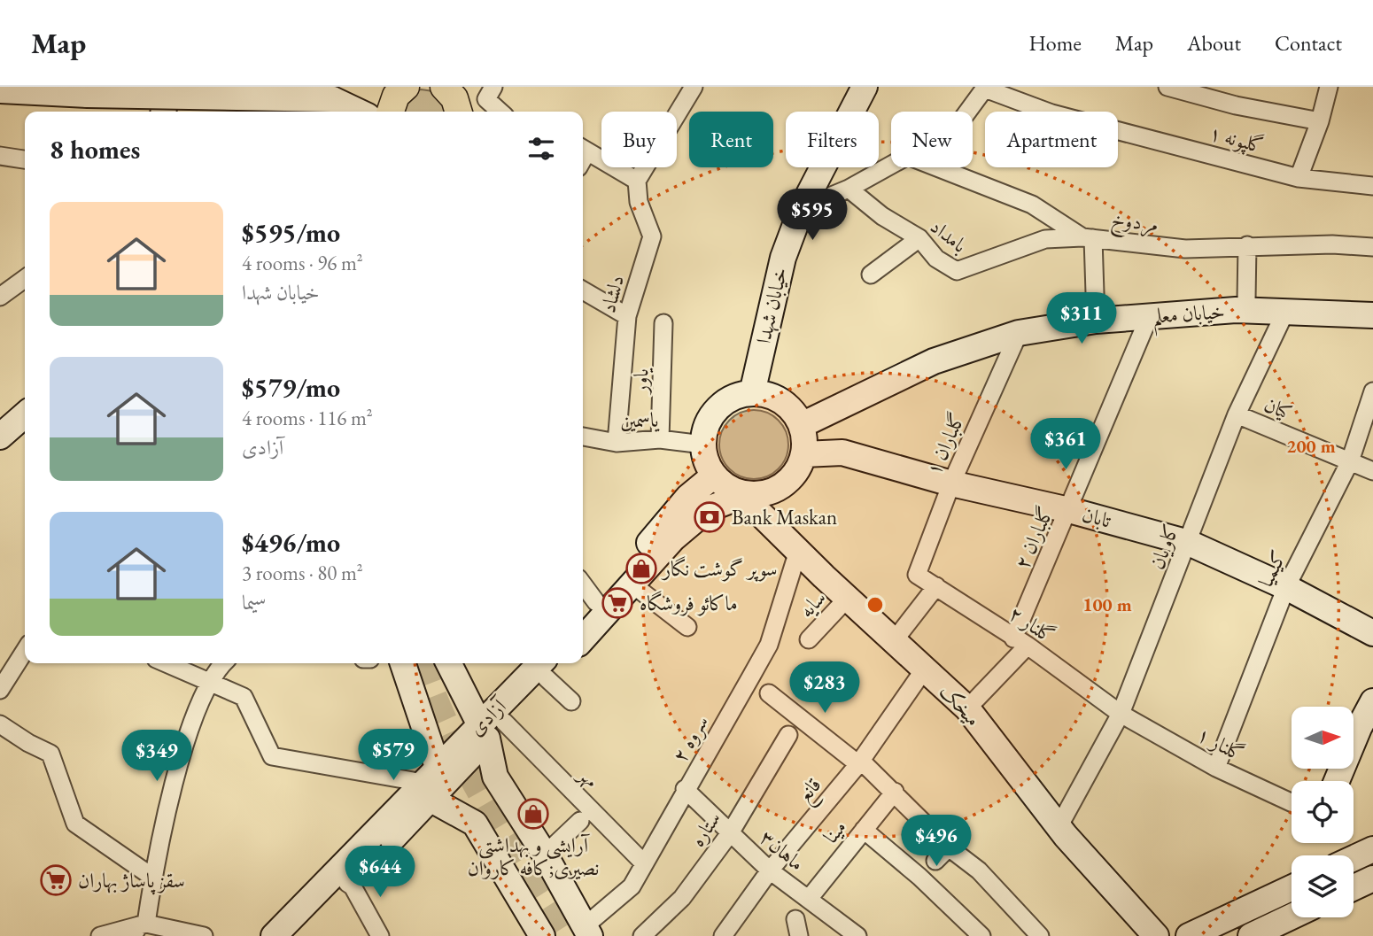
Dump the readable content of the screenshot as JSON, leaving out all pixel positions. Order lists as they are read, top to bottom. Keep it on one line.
{"streets":{"main road":["خیابان شهدا","خیابان معلم","تابان","میخک","آزادی"],"street":["گلپونه ۱","مردوخ","بامداد","دلشاد","یاور","کیان","یاسمین","گلباران ۱","گلباران ۲","کاویان","کیمیا","سایه","گلنار ۲","سروه ۲","گلنار ۱","مهر","قانع","ستاره","مینا","ماهان۳"]},"crossings":[["مردوخ","بامداد"],["دلشاد","یاسمین"],["خیابان شهدا","خیابان معلم"],["خیابان شهدا","یاسمین"],["خیابان شهدا","تابان"],["خیابان شهدا","میخک"],["خیابان معلم","یاسمین"],["خیابان معلم","گلباران ۱"],["خیابان معلم","تابان"],["خیابان معلم","گلباران ۲"],["خیابان معلم","کاویان"],["خیابان معلم","میخک"],["یاور","یاسمین"],["کیان","کاویان"],["کیان","کیمیا"],["یاسمین","تابان"],["یاسمین","میخک"],["گلباران ۱","تابان"],["گلباران ۱","گلنار ۲"],["تابان","گلباران ۲"],["تابان","کاویان"],["تابان","کیمیا"],["تابان","میخک"],["گلباران ۲","گلنار ۲"],["کاویان","گلنار ۲"],["کاویان","میخک"],["کاویان","گلنار ۱"],["کیمیا","گلنار ۱"],["سایه","میخک"],["گلنار ۲","گلنار ۱"],["میخک","سروه ۲"],["میخک","قانع"],["آزادی","مهر"],["سروه ۲","مهر"],["سروه ۲","ماهان۳"],["قانع","ماهان۳"],["ستاره","ماهان۳"],["مینا","ماهان۳"]],"places":{"bank":["Bank Maskan"],"shop":["سوپر گوشت نگار","آرایشی و بهداشتی نصیری;کافه کاروان"],"supermarket":["ماکائو فروشگاه","سقز پاساژ بهاران"]},"north":"right","page":{"header":"Map","nav":["Home","Map","About","Contact"],"chip":["Buy","Rent","Filters","New","Apartment"],"heading":"8 homes","list":[{"name":"$595/mo","note":"4 rooms · 96 m² · خیابان شهدا"},{"name":"$579/mo","note":"4 rooms · 116 m² · آزادی"},{"name":"$496/mo","note":"3 rooms · 80 m² · سیما"}],"price":["$595","$311","$361","$283","$579","$349","$496","$644"]},"rings":["200 m","100 m"]}
